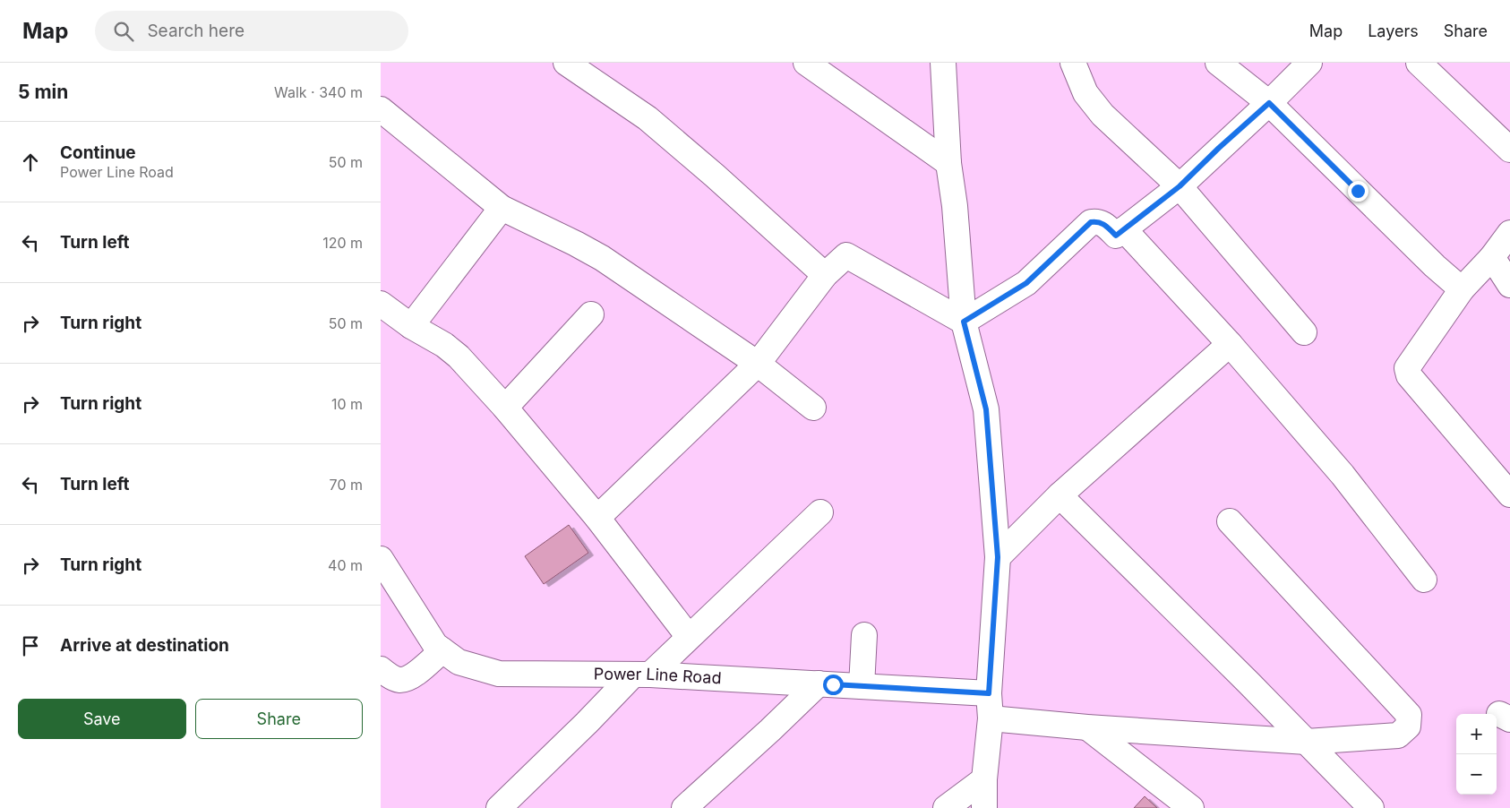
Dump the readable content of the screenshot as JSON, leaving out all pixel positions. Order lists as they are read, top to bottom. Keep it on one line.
{"streets":{"street":["Power Line Road"]},"page":{"header":"Map","search":"Search here","nav":["Map","Layers","Share"],"heading":["5 min","Walk · 340 m"],"list":[["Continue","Power Line Road","50 m"],["Turn left","120 m"],["Turn right","50 m"],["Turn right","10 m"],["Turn left","70 m"],["Turn right","40 m"],"Arrive at destination"],"buttons":["Save","Share"],"map_buttons":["+","−"]}}
